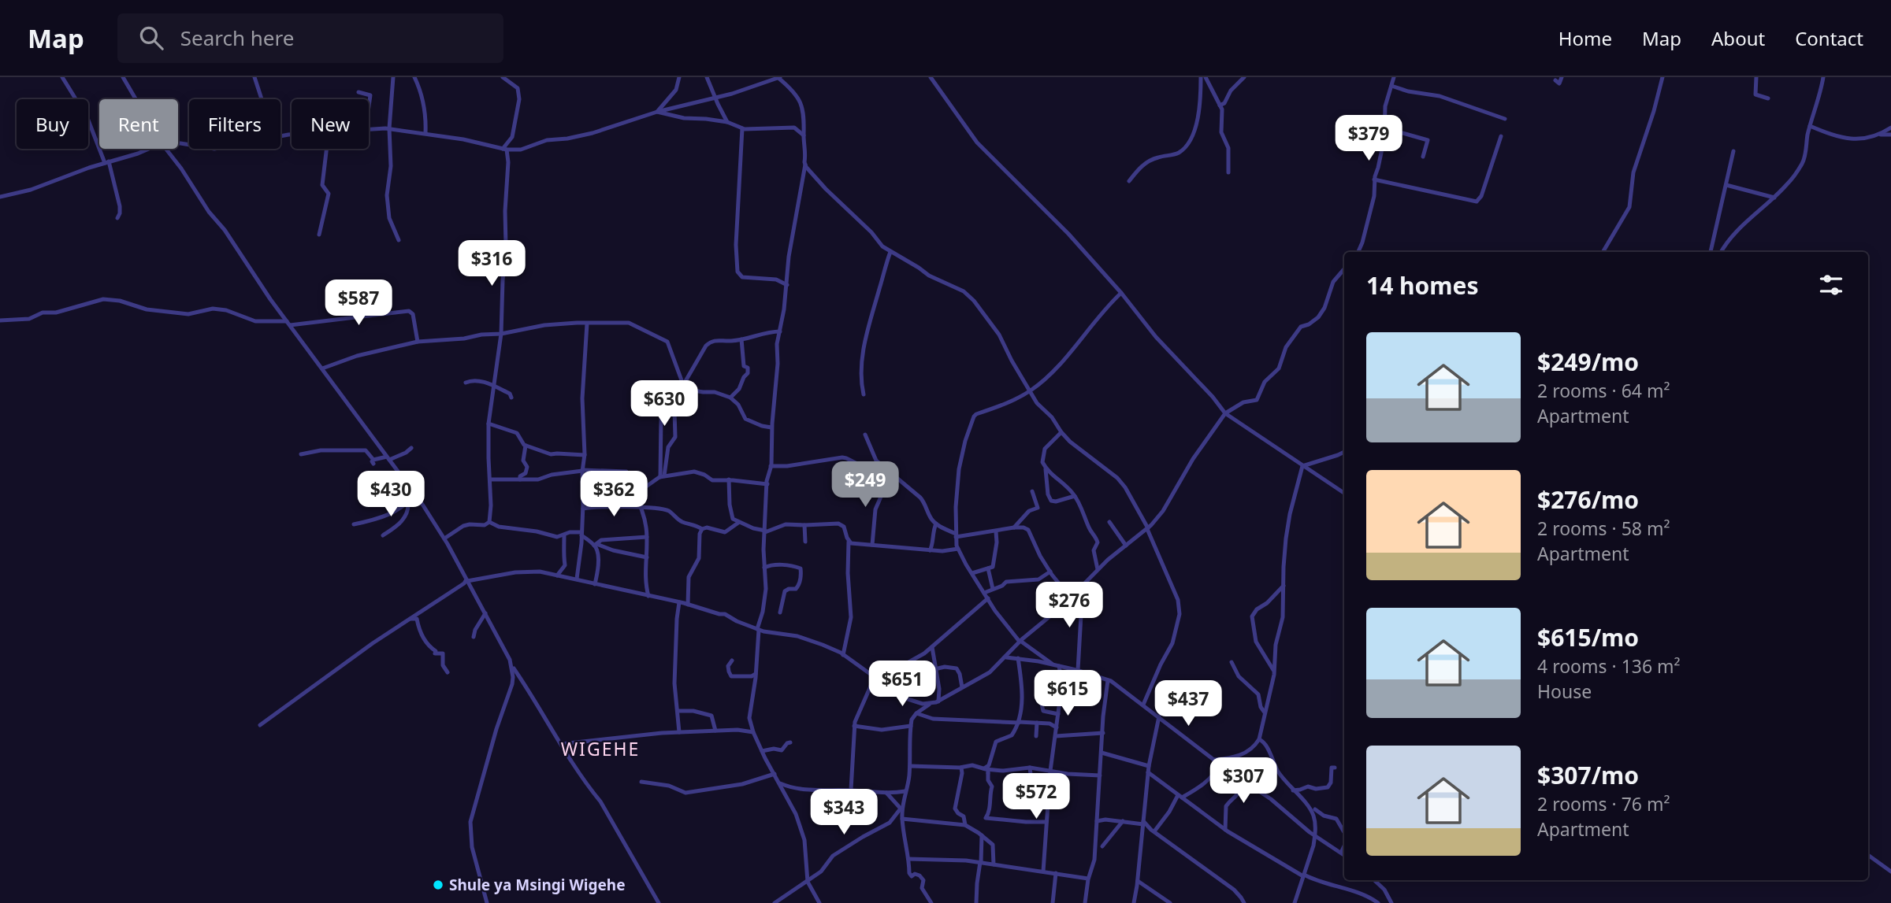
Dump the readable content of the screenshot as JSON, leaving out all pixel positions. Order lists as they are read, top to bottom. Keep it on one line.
{"districts":["WIGEHE"],"places":["Shule ya Msingi Wigehe"],"page":{"header":"Map","search":"Search here","nav":["Home","Map","About","Contact"],"chip":["Buy","Rent","Filters","New"],"price":["$379","$316","$587","$630","$249","$430","$362","$276","$651","$615","$437","$307","$572","$343"],"heading":"14 homes","list":[{"name":"$249/mo","note":"2 rooms · 64 m² · Apartment"},{"name":"$276/mo","note":"2 rooms · 58 m² · Apartment"},{"name":"$615/mo","note":"4 rooms · 136 m² · House"},{"name":"$307/mo","note":"2 rooms · 76 m² · Apartment"}]}}
